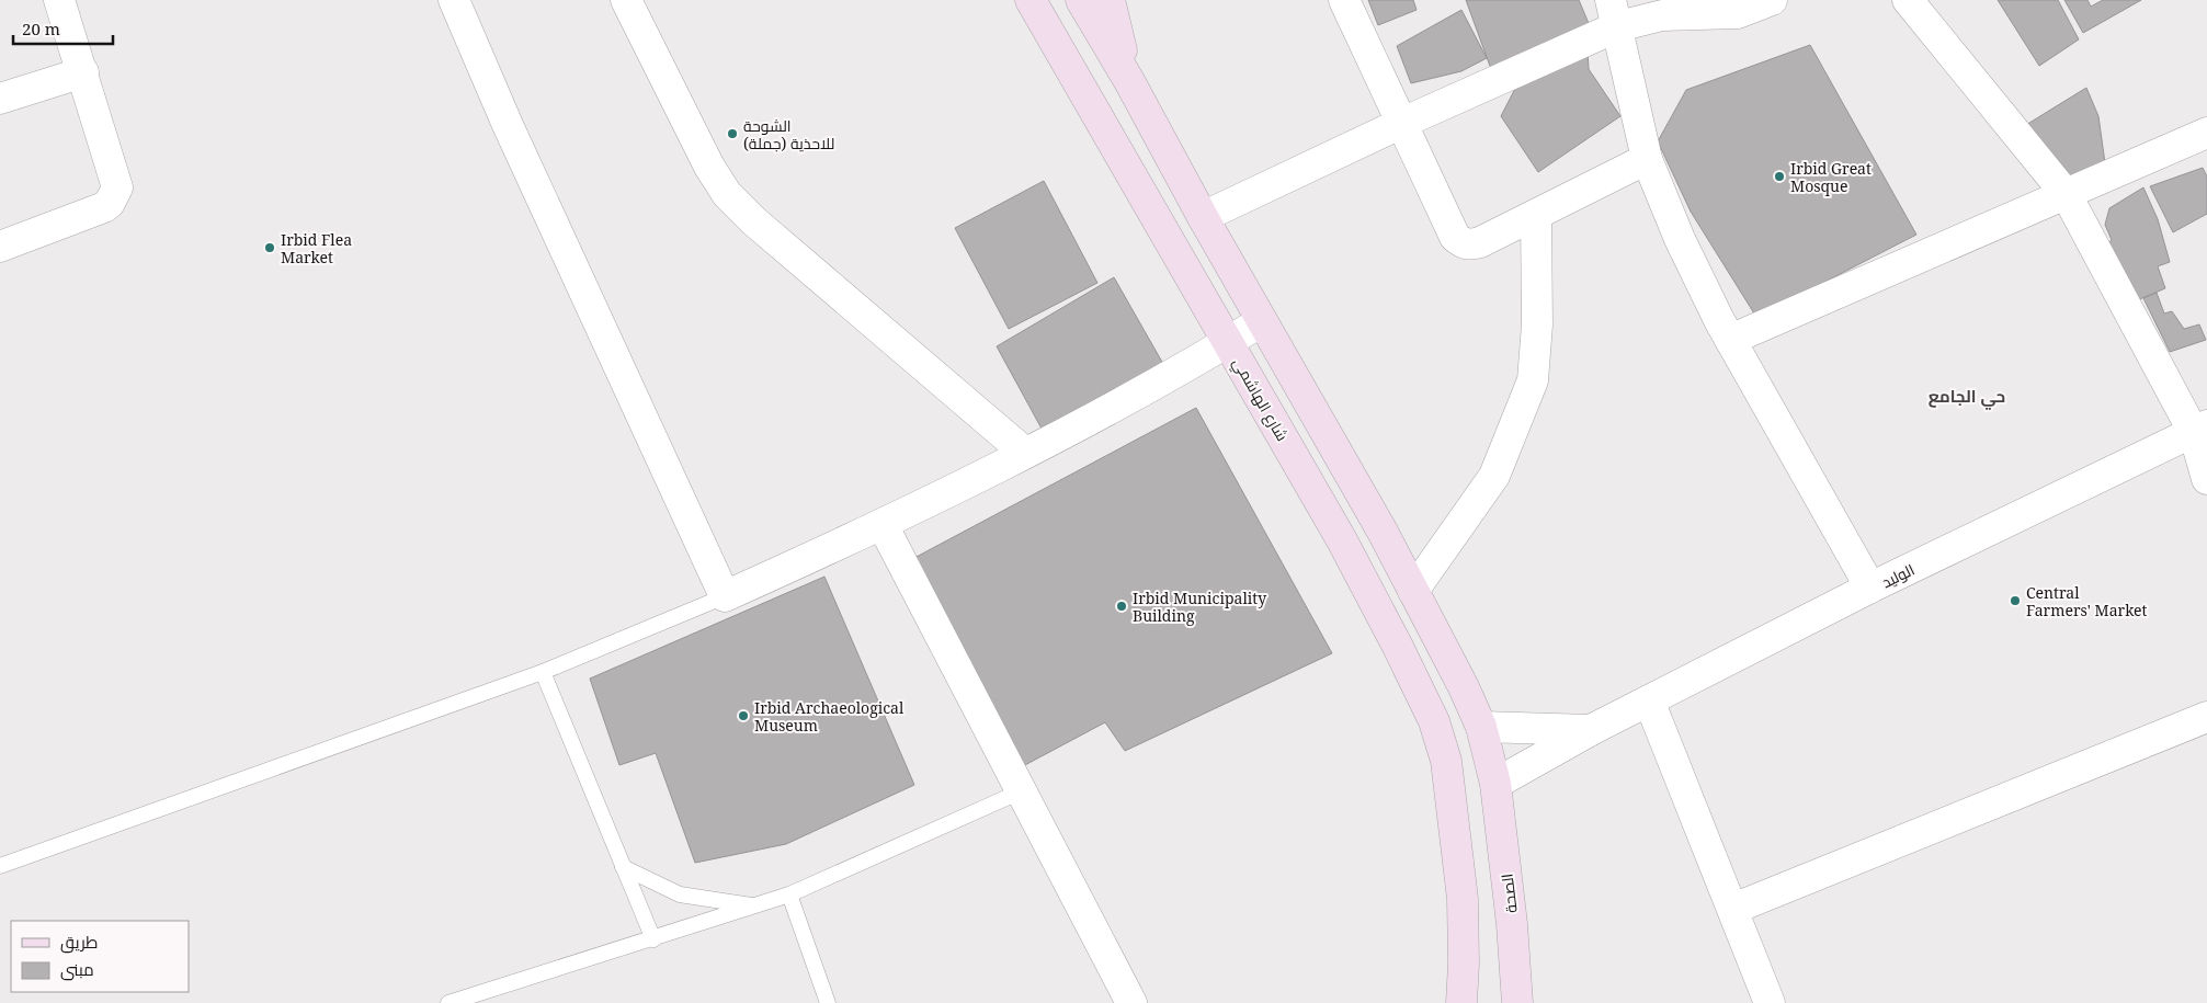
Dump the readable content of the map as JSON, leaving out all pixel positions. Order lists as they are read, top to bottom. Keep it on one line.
{"streets":{"main road":["شارع الهاشمي","الصحة"],"street":["الوليد"]},"crossings":[["الوليد","الصحة"]],"districts":["حي الجامع"],"places":["الشوحة للاحذية (جملة)","Irbid Great Mosque","Irbid Flea Market","Central Farmers' Market","Irbid Municipality Building","Irbid Archaeological Museum"],"legend":["طريق","مبنى"],"scale_bar":"20 m"}
